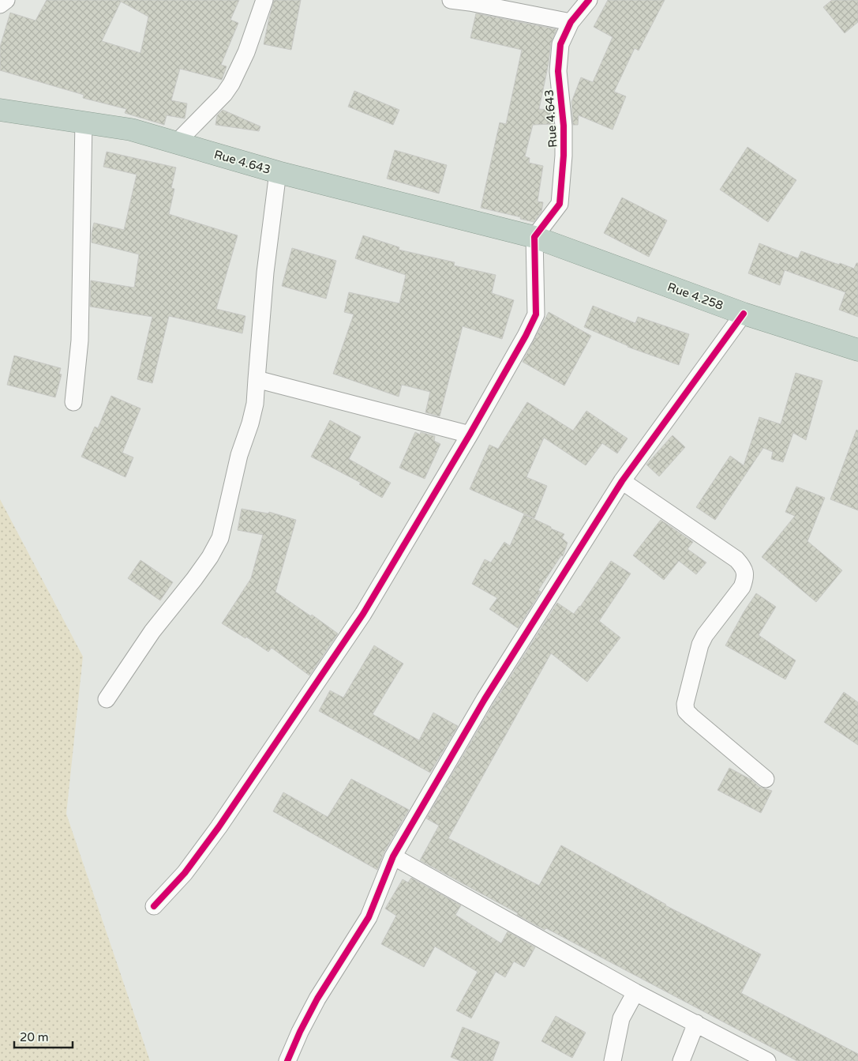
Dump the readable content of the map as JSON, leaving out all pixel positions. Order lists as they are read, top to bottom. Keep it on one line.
{"streets":{"highway":["Rue 4.643","Rue 4.258"]},"crossings":[["Rue 4.643","Rue 4.258"]],"scale_bar":"20 m"}
